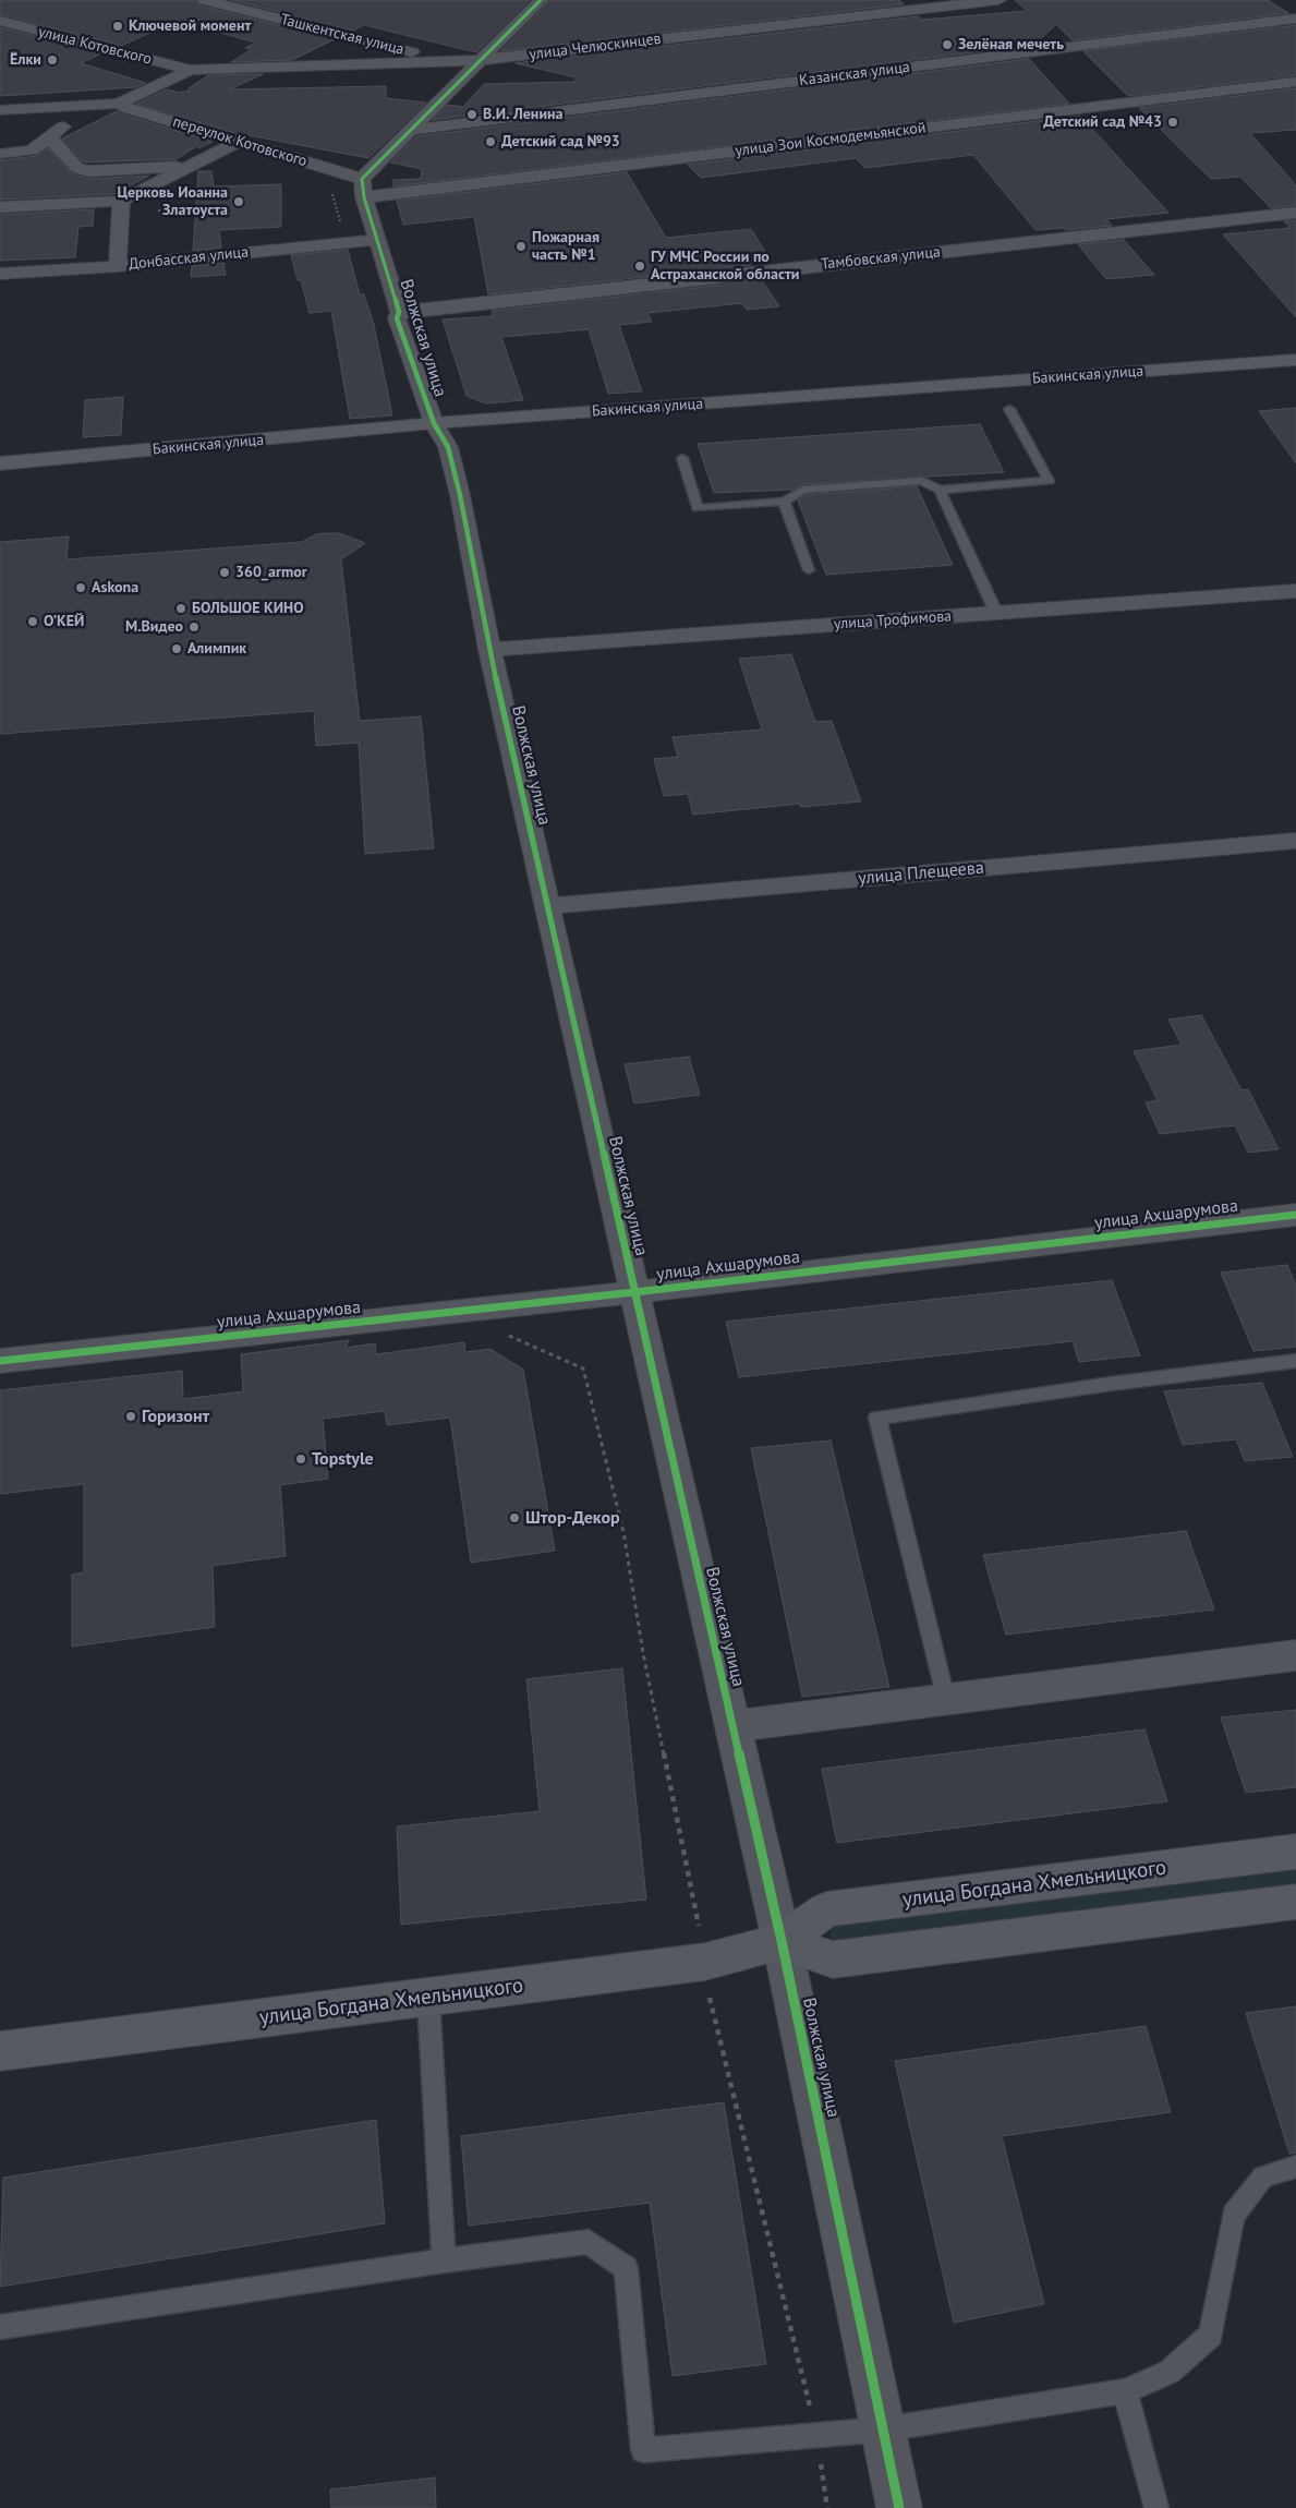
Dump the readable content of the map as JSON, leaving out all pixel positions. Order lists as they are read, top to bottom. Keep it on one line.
{"streets":{"main road":["Бакинская улица","улица Богдана Хмельницкого"],"street":["Ташкентская улица","улица Котовского","улица Челюскинцев","Казанская улица","улица Зои Космодемьянской","переулок Котовского","Донбасская улица","Тамбовская улица","Волжская улица","улица Трофимова","улица Плещеева","улица Ахшарумова"]},"crossings":[["Ташкентская улица","улица Челюскинцев"],["улица Котовского","улица Челюскинцев"],["улица Зои Космодемьянской","переулок Котовского"],["улица Зои Космодемьянской","Волжская улица"],["переулок Котовского","Волжская улица"],["Донбасская улица","Волжская улица"],["Тамбовская улица","Волжская улица"],["Волжская улица","Бакинская улица"],["Волжская улица","улица Трофимова"],["Волжская улица","улица Плещеева"],["Волжская улица","улица Ахшарумова"],["Волжская улица","улица Богдана Хмельницкого"]],"places":["Ключевой момент","Зелёная мечеть","Ёлки","В.И. Ленина","Детский сад №43","Детский сад №93","Церковь Иоанна Златоуста","Пожарная часть №1","ГУ МЧС России по Астраханской области","360_armor","Askona","БОЛЬШОЕ КИНО","О’КЕЙ","М.Видео","Алимпик","Горизонт","Topstyle","Штор-Декор"]}
